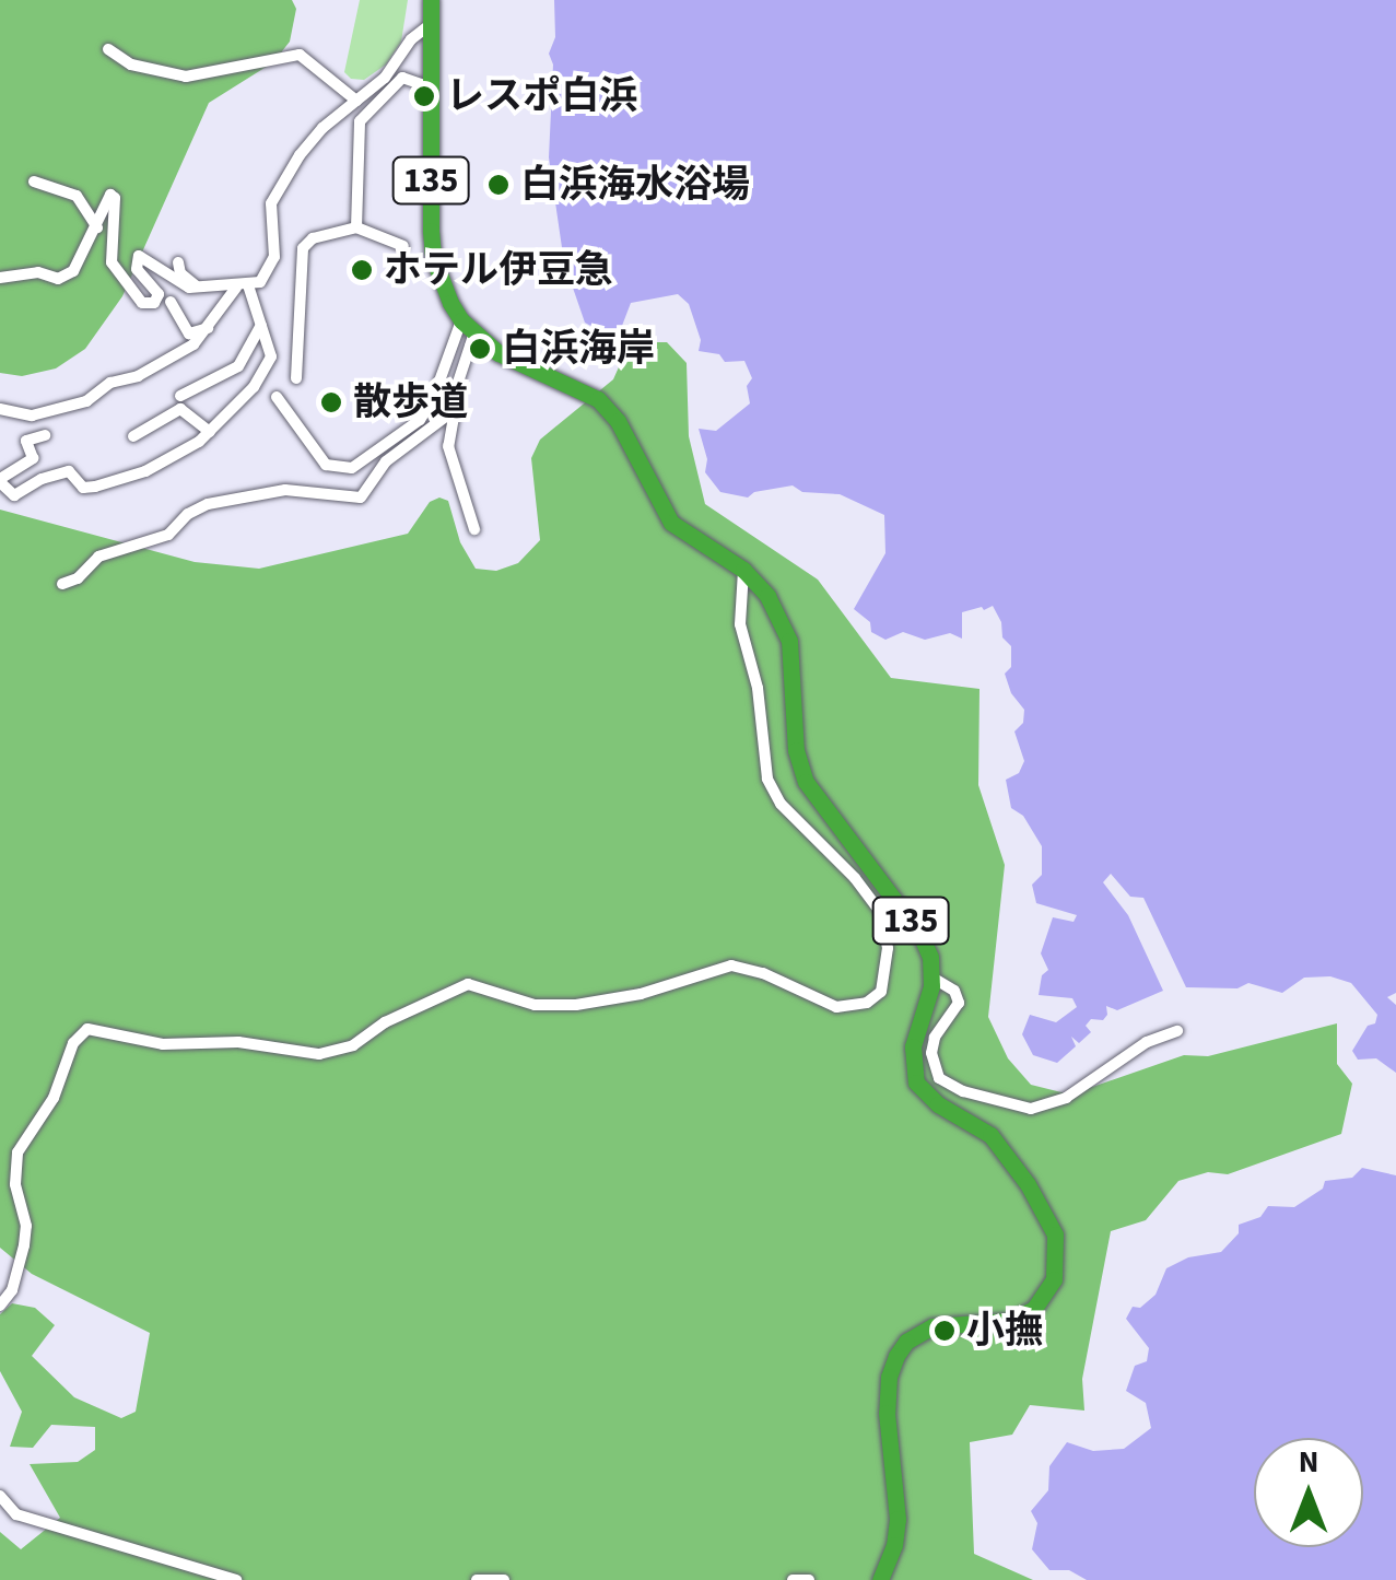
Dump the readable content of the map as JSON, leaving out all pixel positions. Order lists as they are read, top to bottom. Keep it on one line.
{"streets":{"highway":["135"]},"places":["レスポ白浜","白浜海水浴場","ホテル伊豆急","白浜海岸","散歩道","小撫"],"north":"top"}
